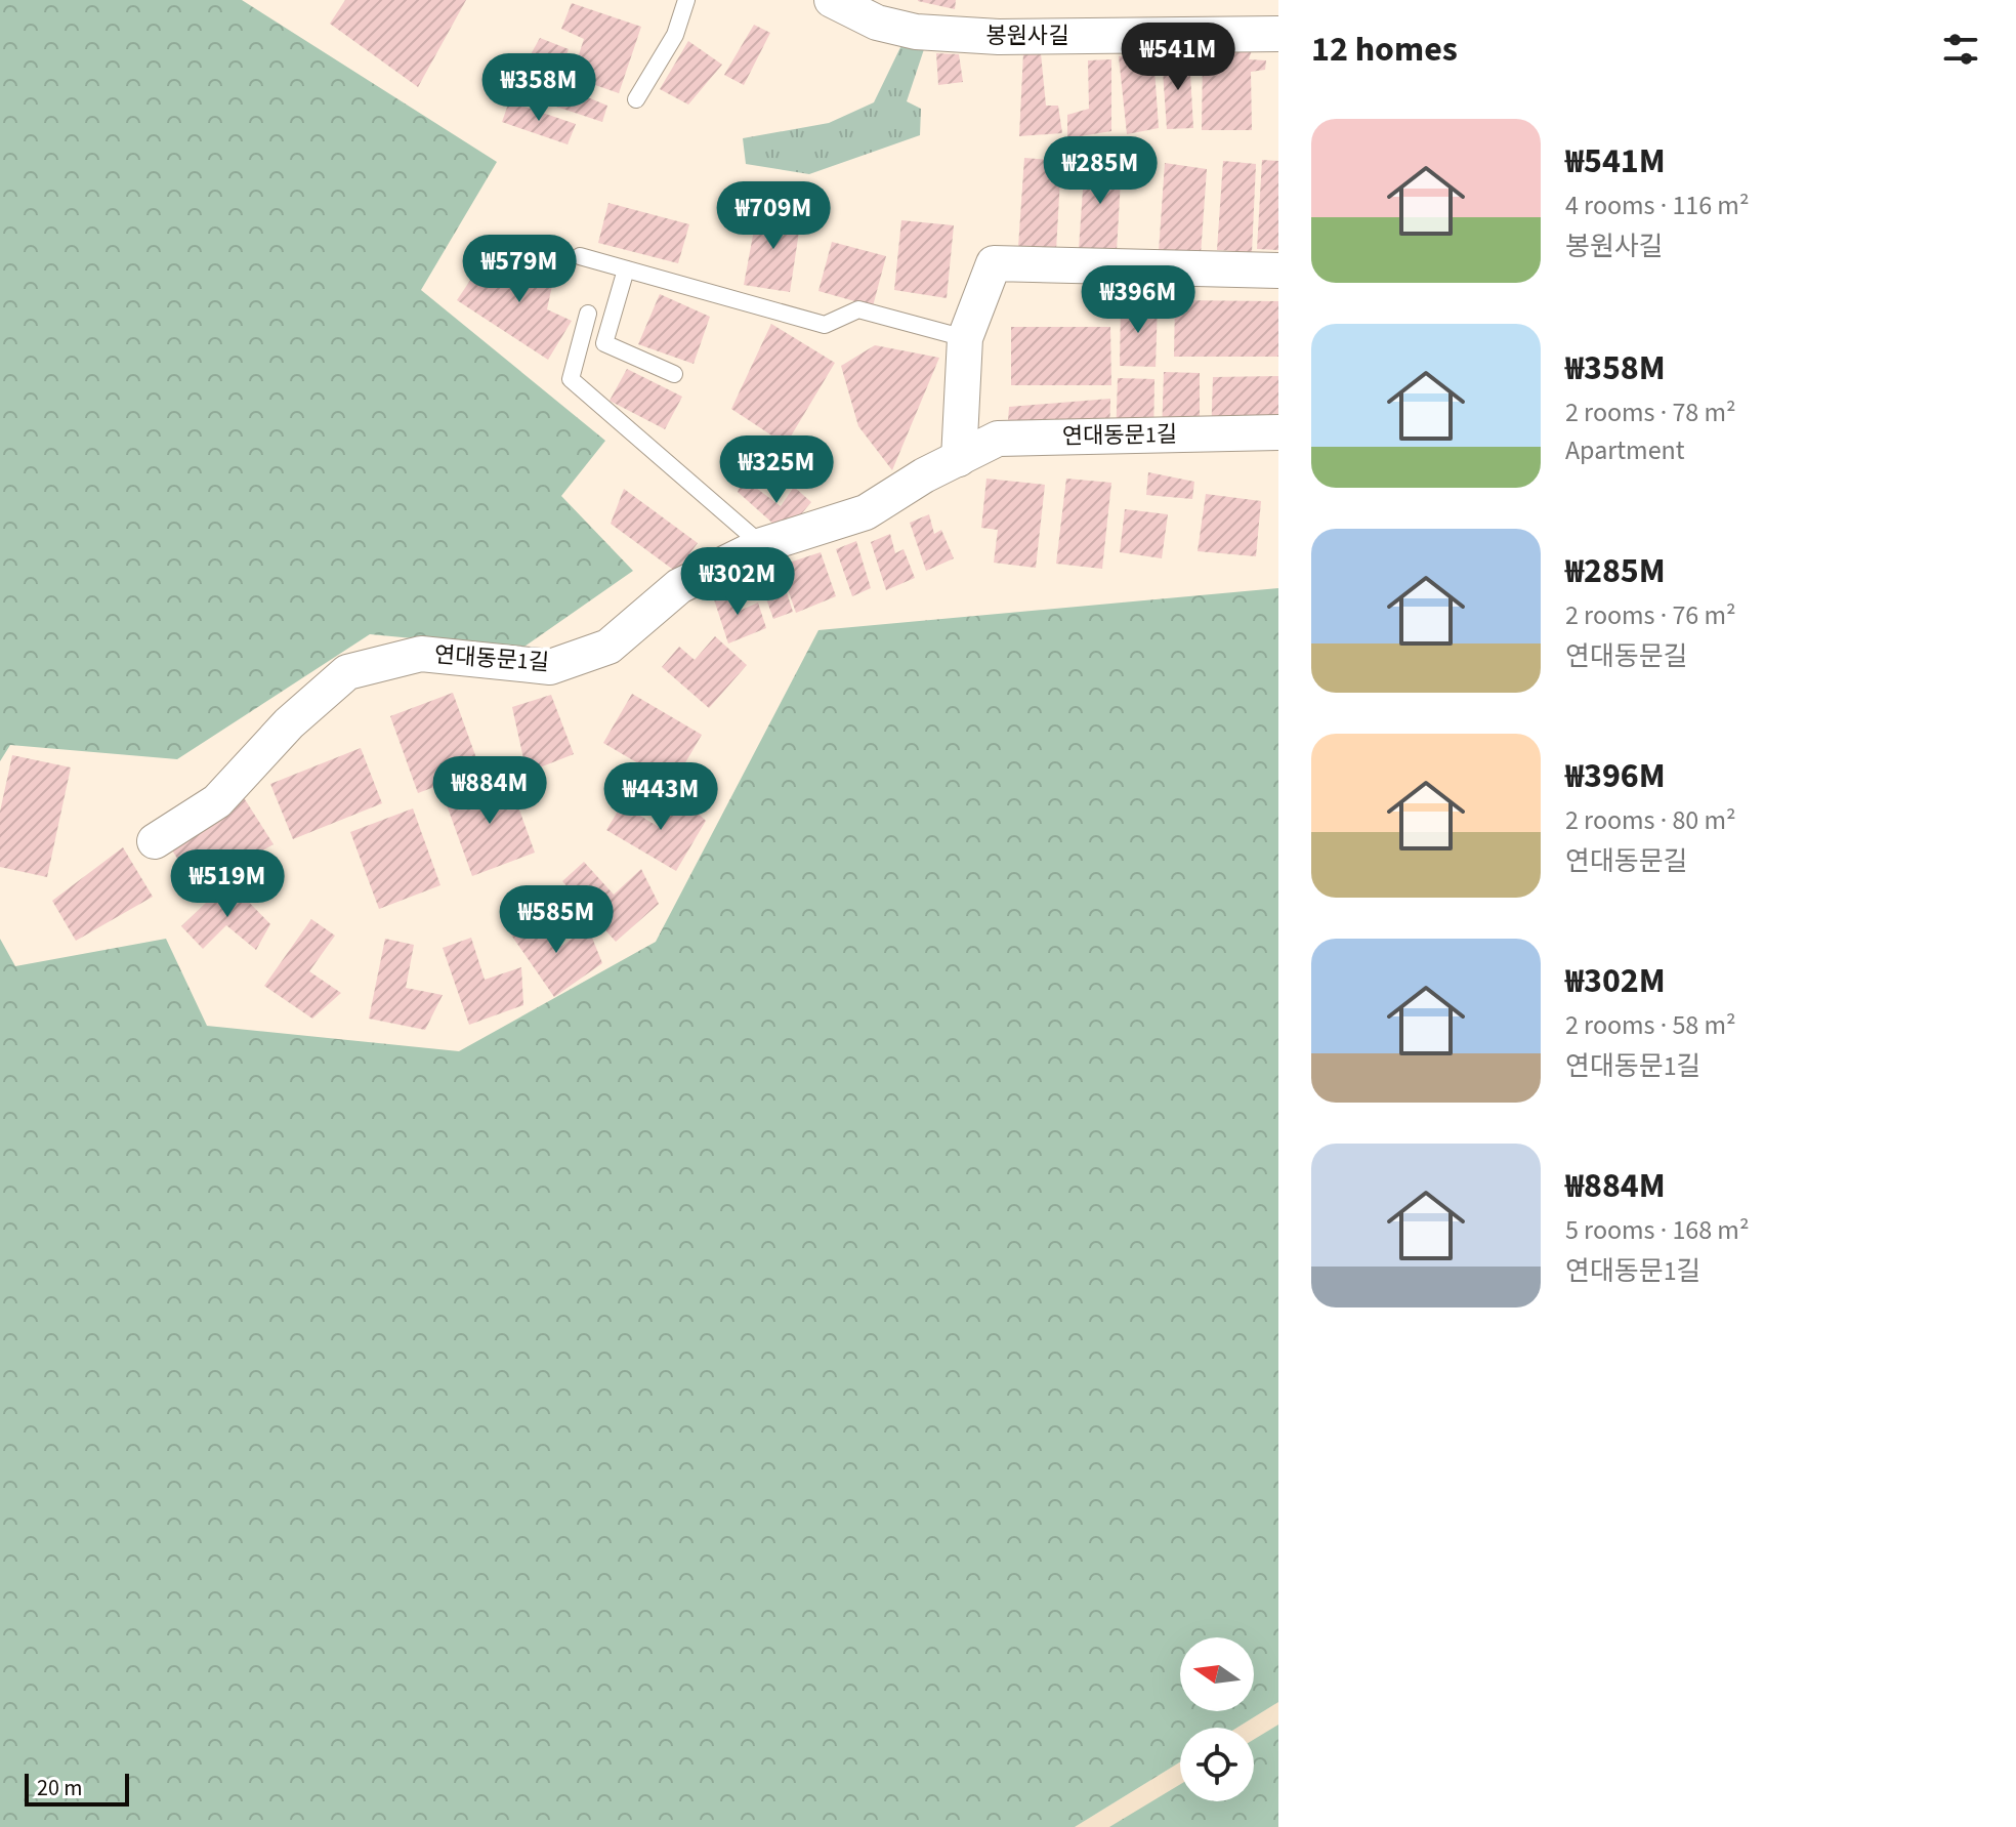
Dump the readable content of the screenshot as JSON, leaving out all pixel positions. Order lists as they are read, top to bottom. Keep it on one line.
{"streets":{"street":["봉원사길","연대동문1길"]},"scale_bar":"20 m","north":"left","page":{"heading":"12 homes","price":["₩541M","₩358M","₩285M","₩709M","₩579M","₩396M","₩325M","₩302M","₩884M","₩443M","₩519M","₩585M"],"list":[{"name":"₩541M","note":"4 rooms · 116 m² · 봉원사길"},{"name":"₩358M","note":"2 rooms · 78 m² · Apartment"},{"name":"₩285M","note":"2 rooms · 76 m² · 연대동문길"},{"name":"₩396M","note":"2 rooms · 80 m² · 연대동문길"},{"name":"₩302M","note":"2 rooms · 58 m² · 연대동문1길"},{"name":"₩884M","note":"5 rooms · 168 m² · 연대동문1길"}],"scale":"20 m"}}
